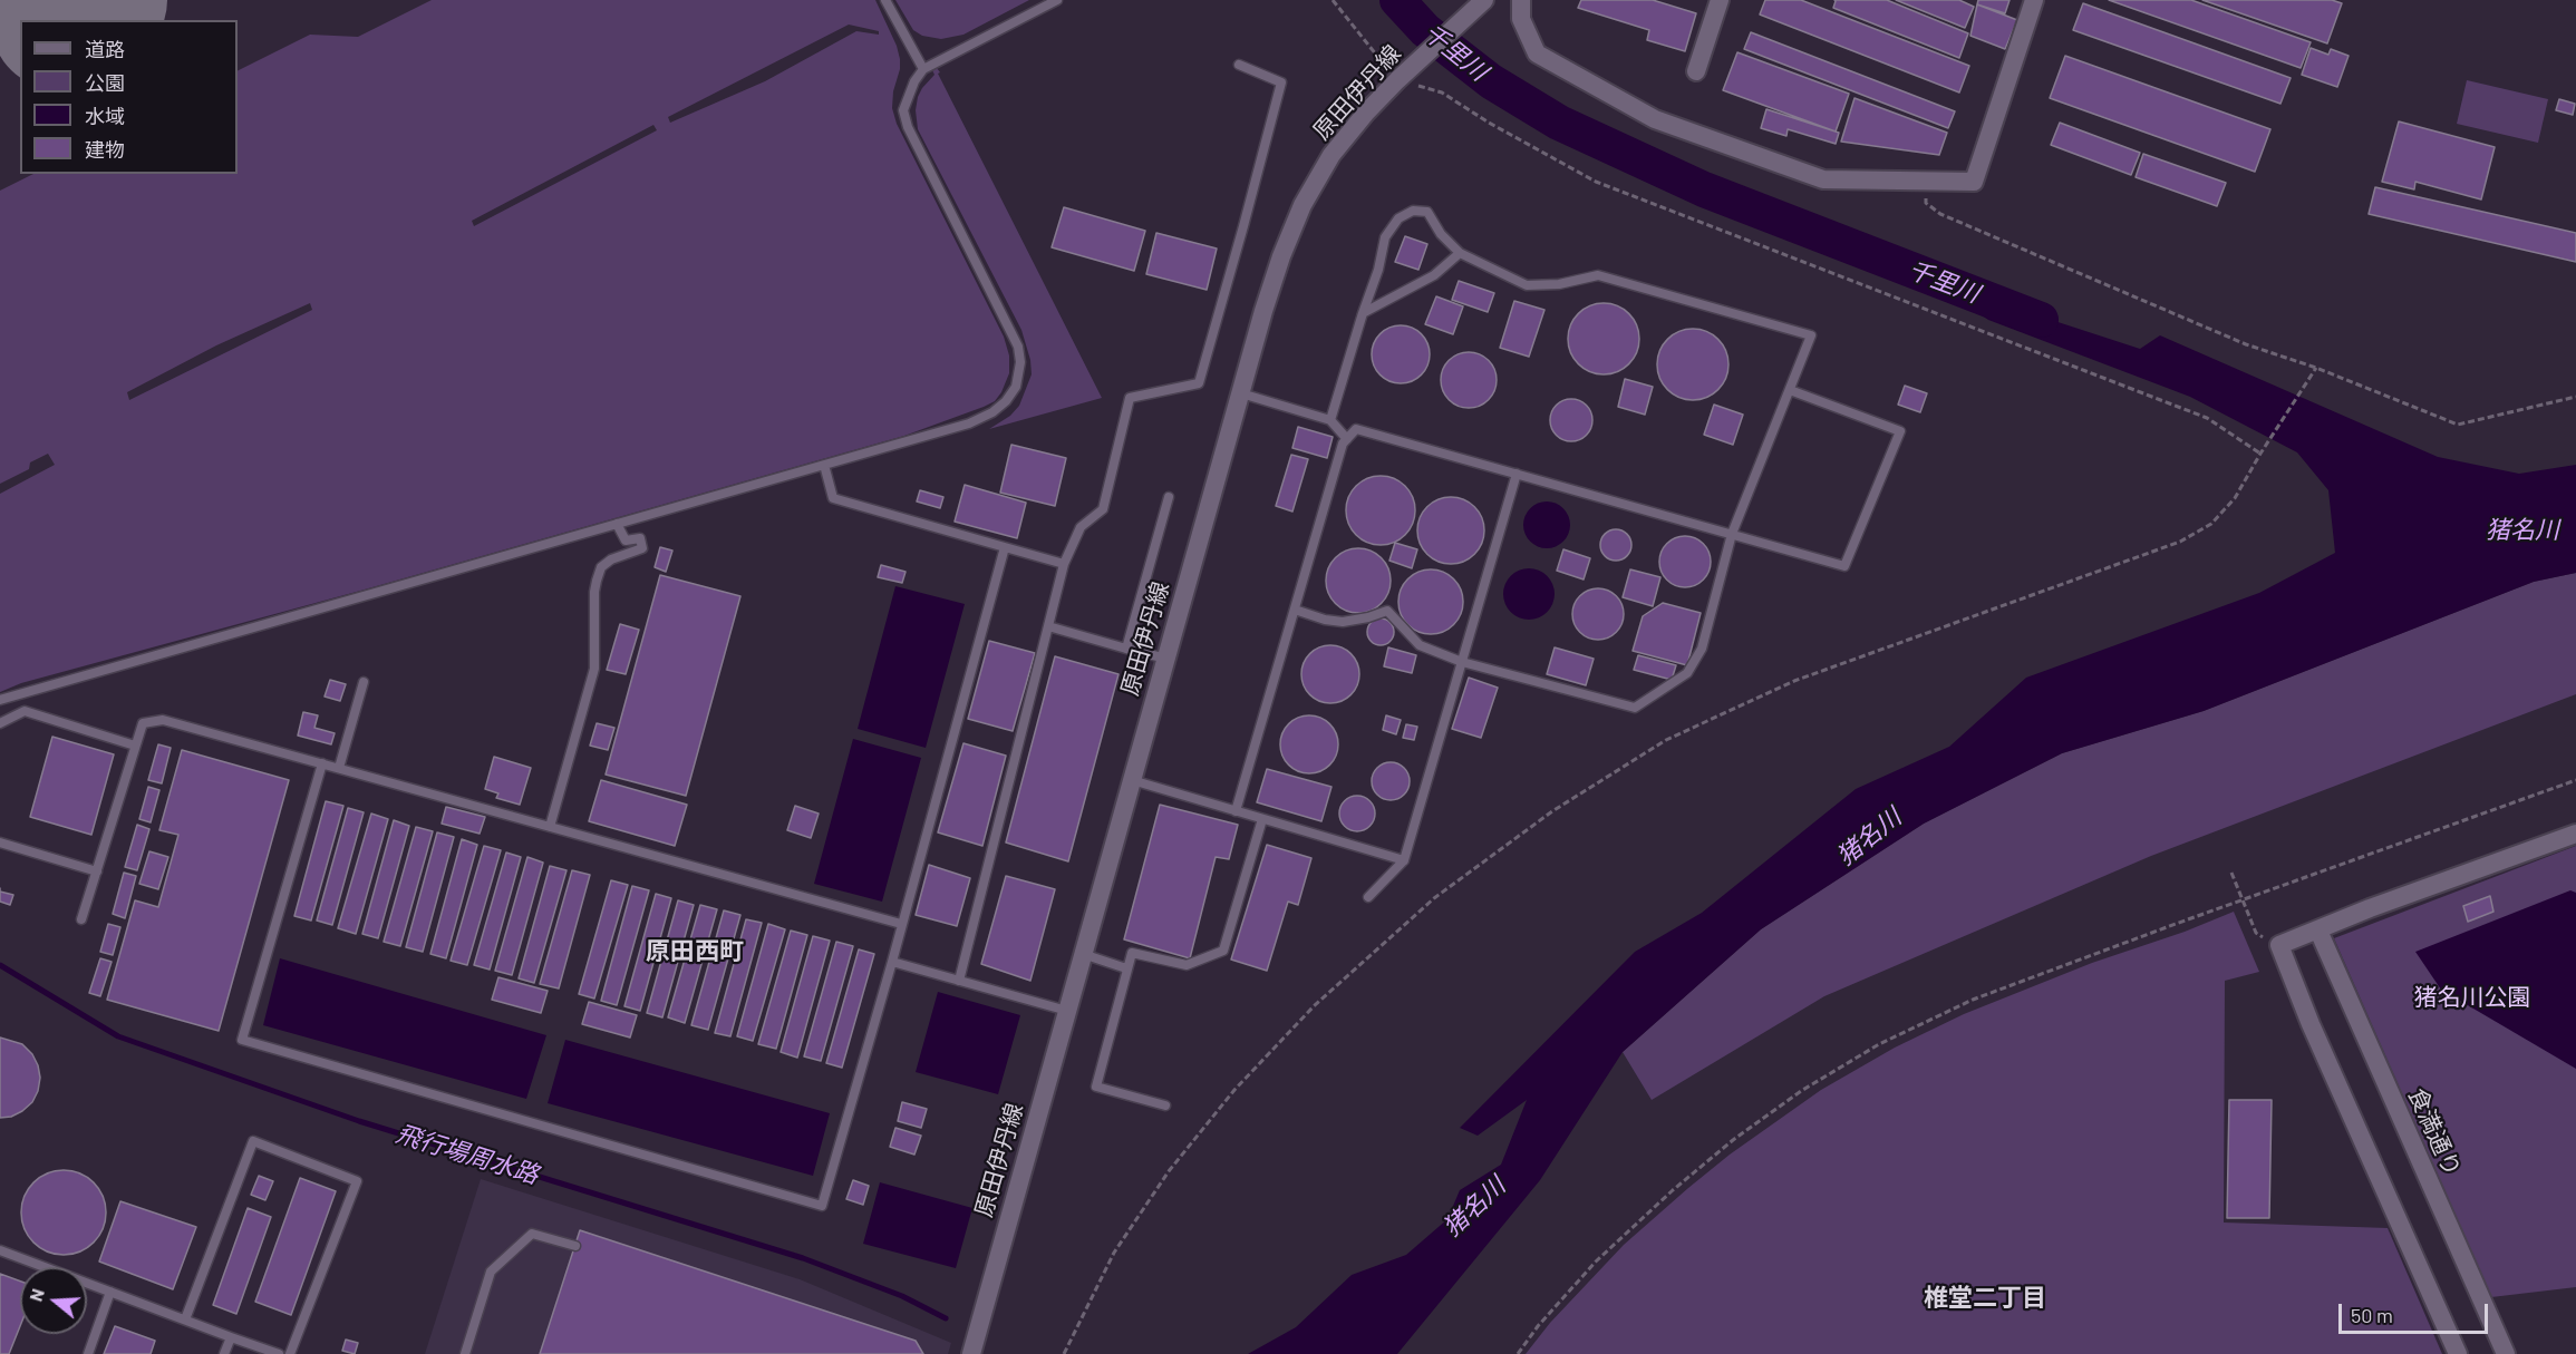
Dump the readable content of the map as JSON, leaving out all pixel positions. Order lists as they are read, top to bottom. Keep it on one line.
{"streets":{"street":["原田伊丹線","食満通り"]},"districts":["原田西町","椎堂二丁目"],"water":["千里川","猪名川","飛行場周水路"],"parks":["猪名川公園"],"legend":["道路","公園","水域","建物"],"scale_bar":"50 m","north":"left"}
